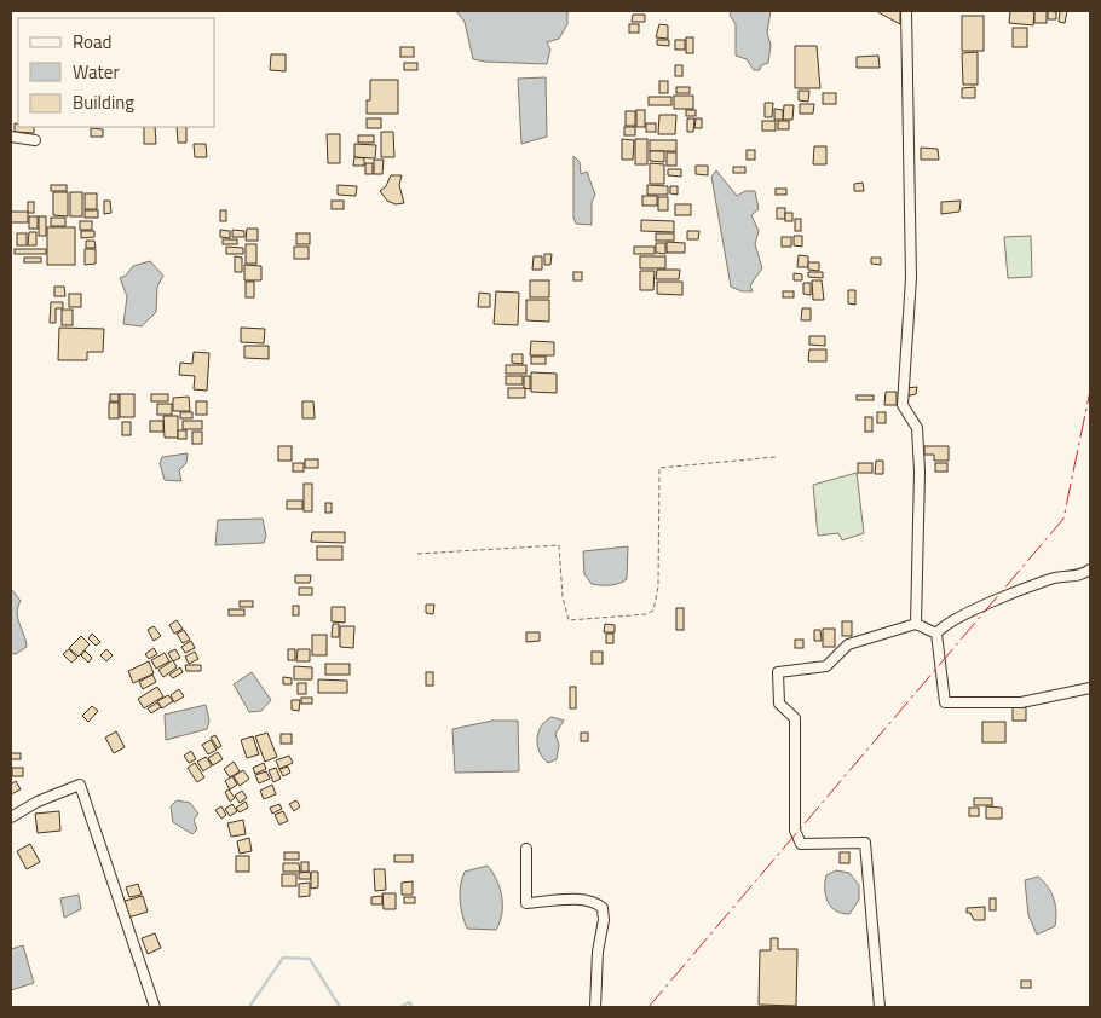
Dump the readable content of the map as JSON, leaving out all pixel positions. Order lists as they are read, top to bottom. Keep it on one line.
{"legend":["Road","Water","Building"]}
